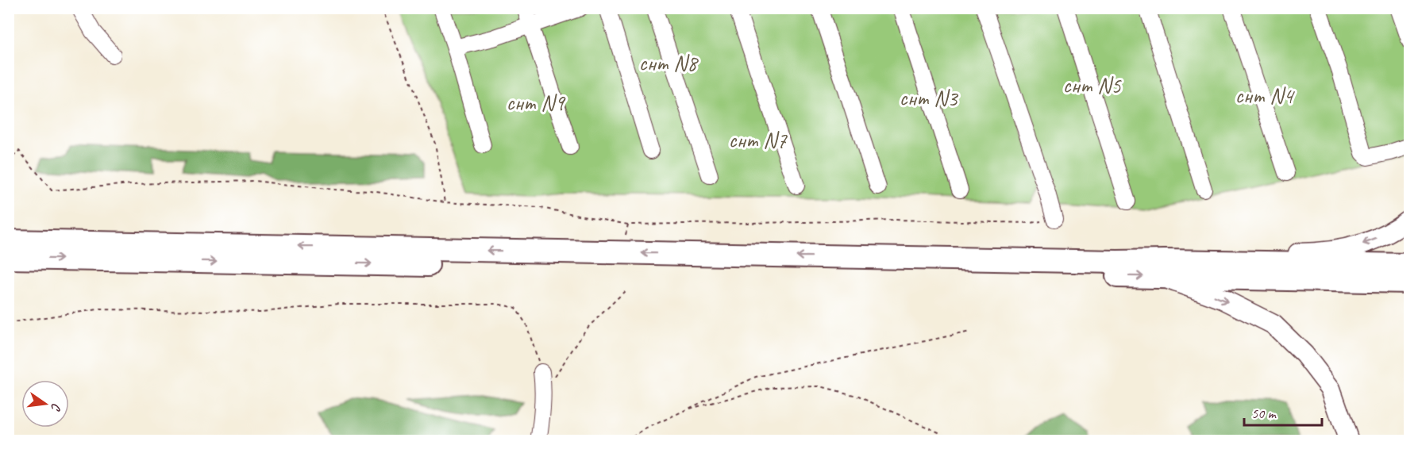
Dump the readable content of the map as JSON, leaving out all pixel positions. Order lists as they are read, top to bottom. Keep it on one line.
{"parks":["снт N8","снт N5","снт N4","снт N3","снт N9","снт N7"],"scale_bar":"50 m","north":"right"}
